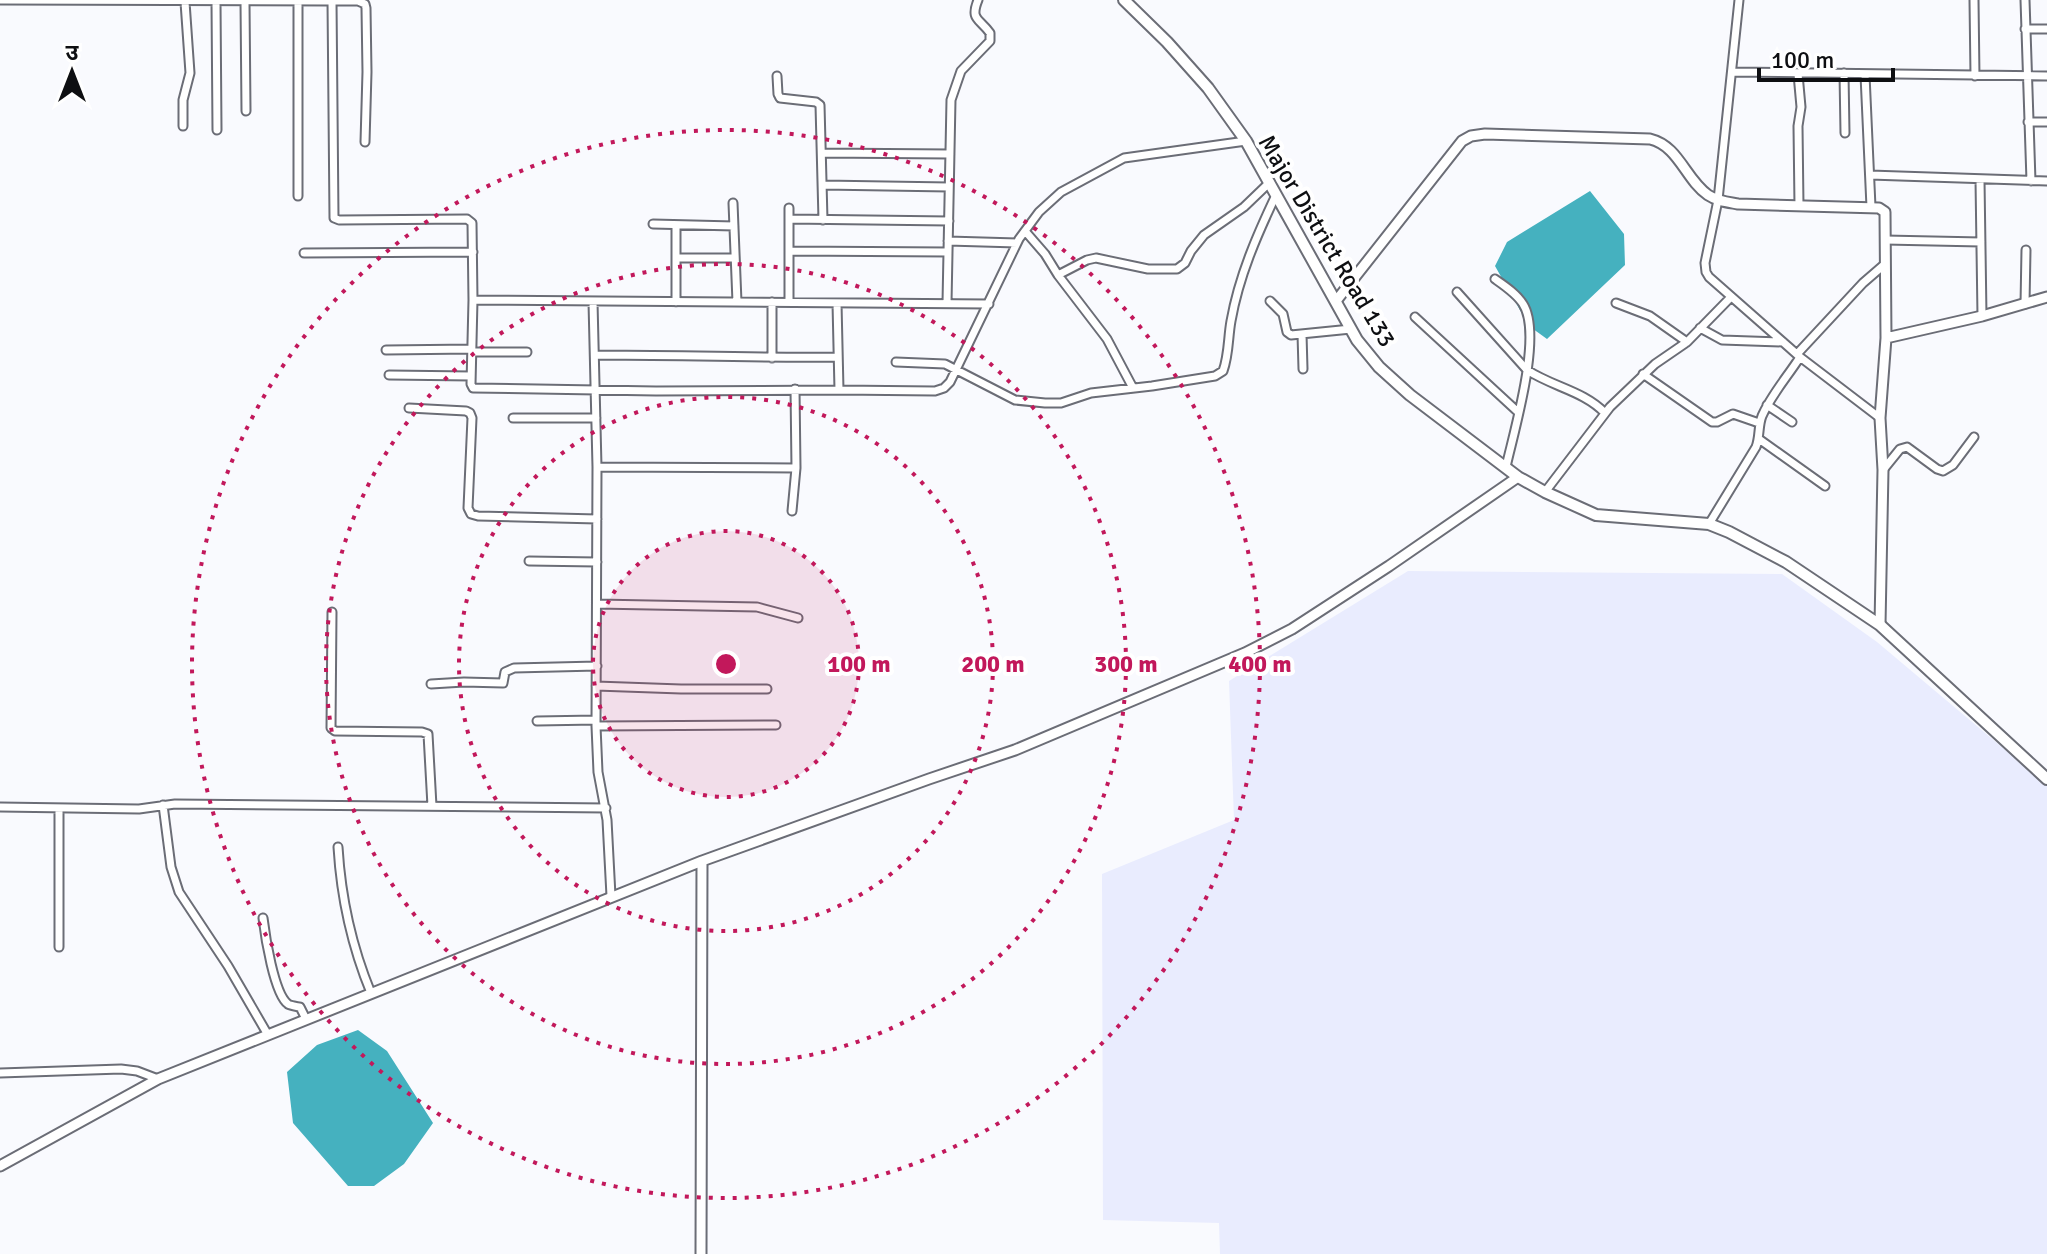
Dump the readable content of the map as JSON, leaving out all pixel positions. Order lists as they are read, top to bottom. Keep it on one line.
{"streets":{"main road":["Major District Road 133"]},"scale_bar":"100 m","north":"top","rings":["100 m","200 m","300 m","400 m"]}
